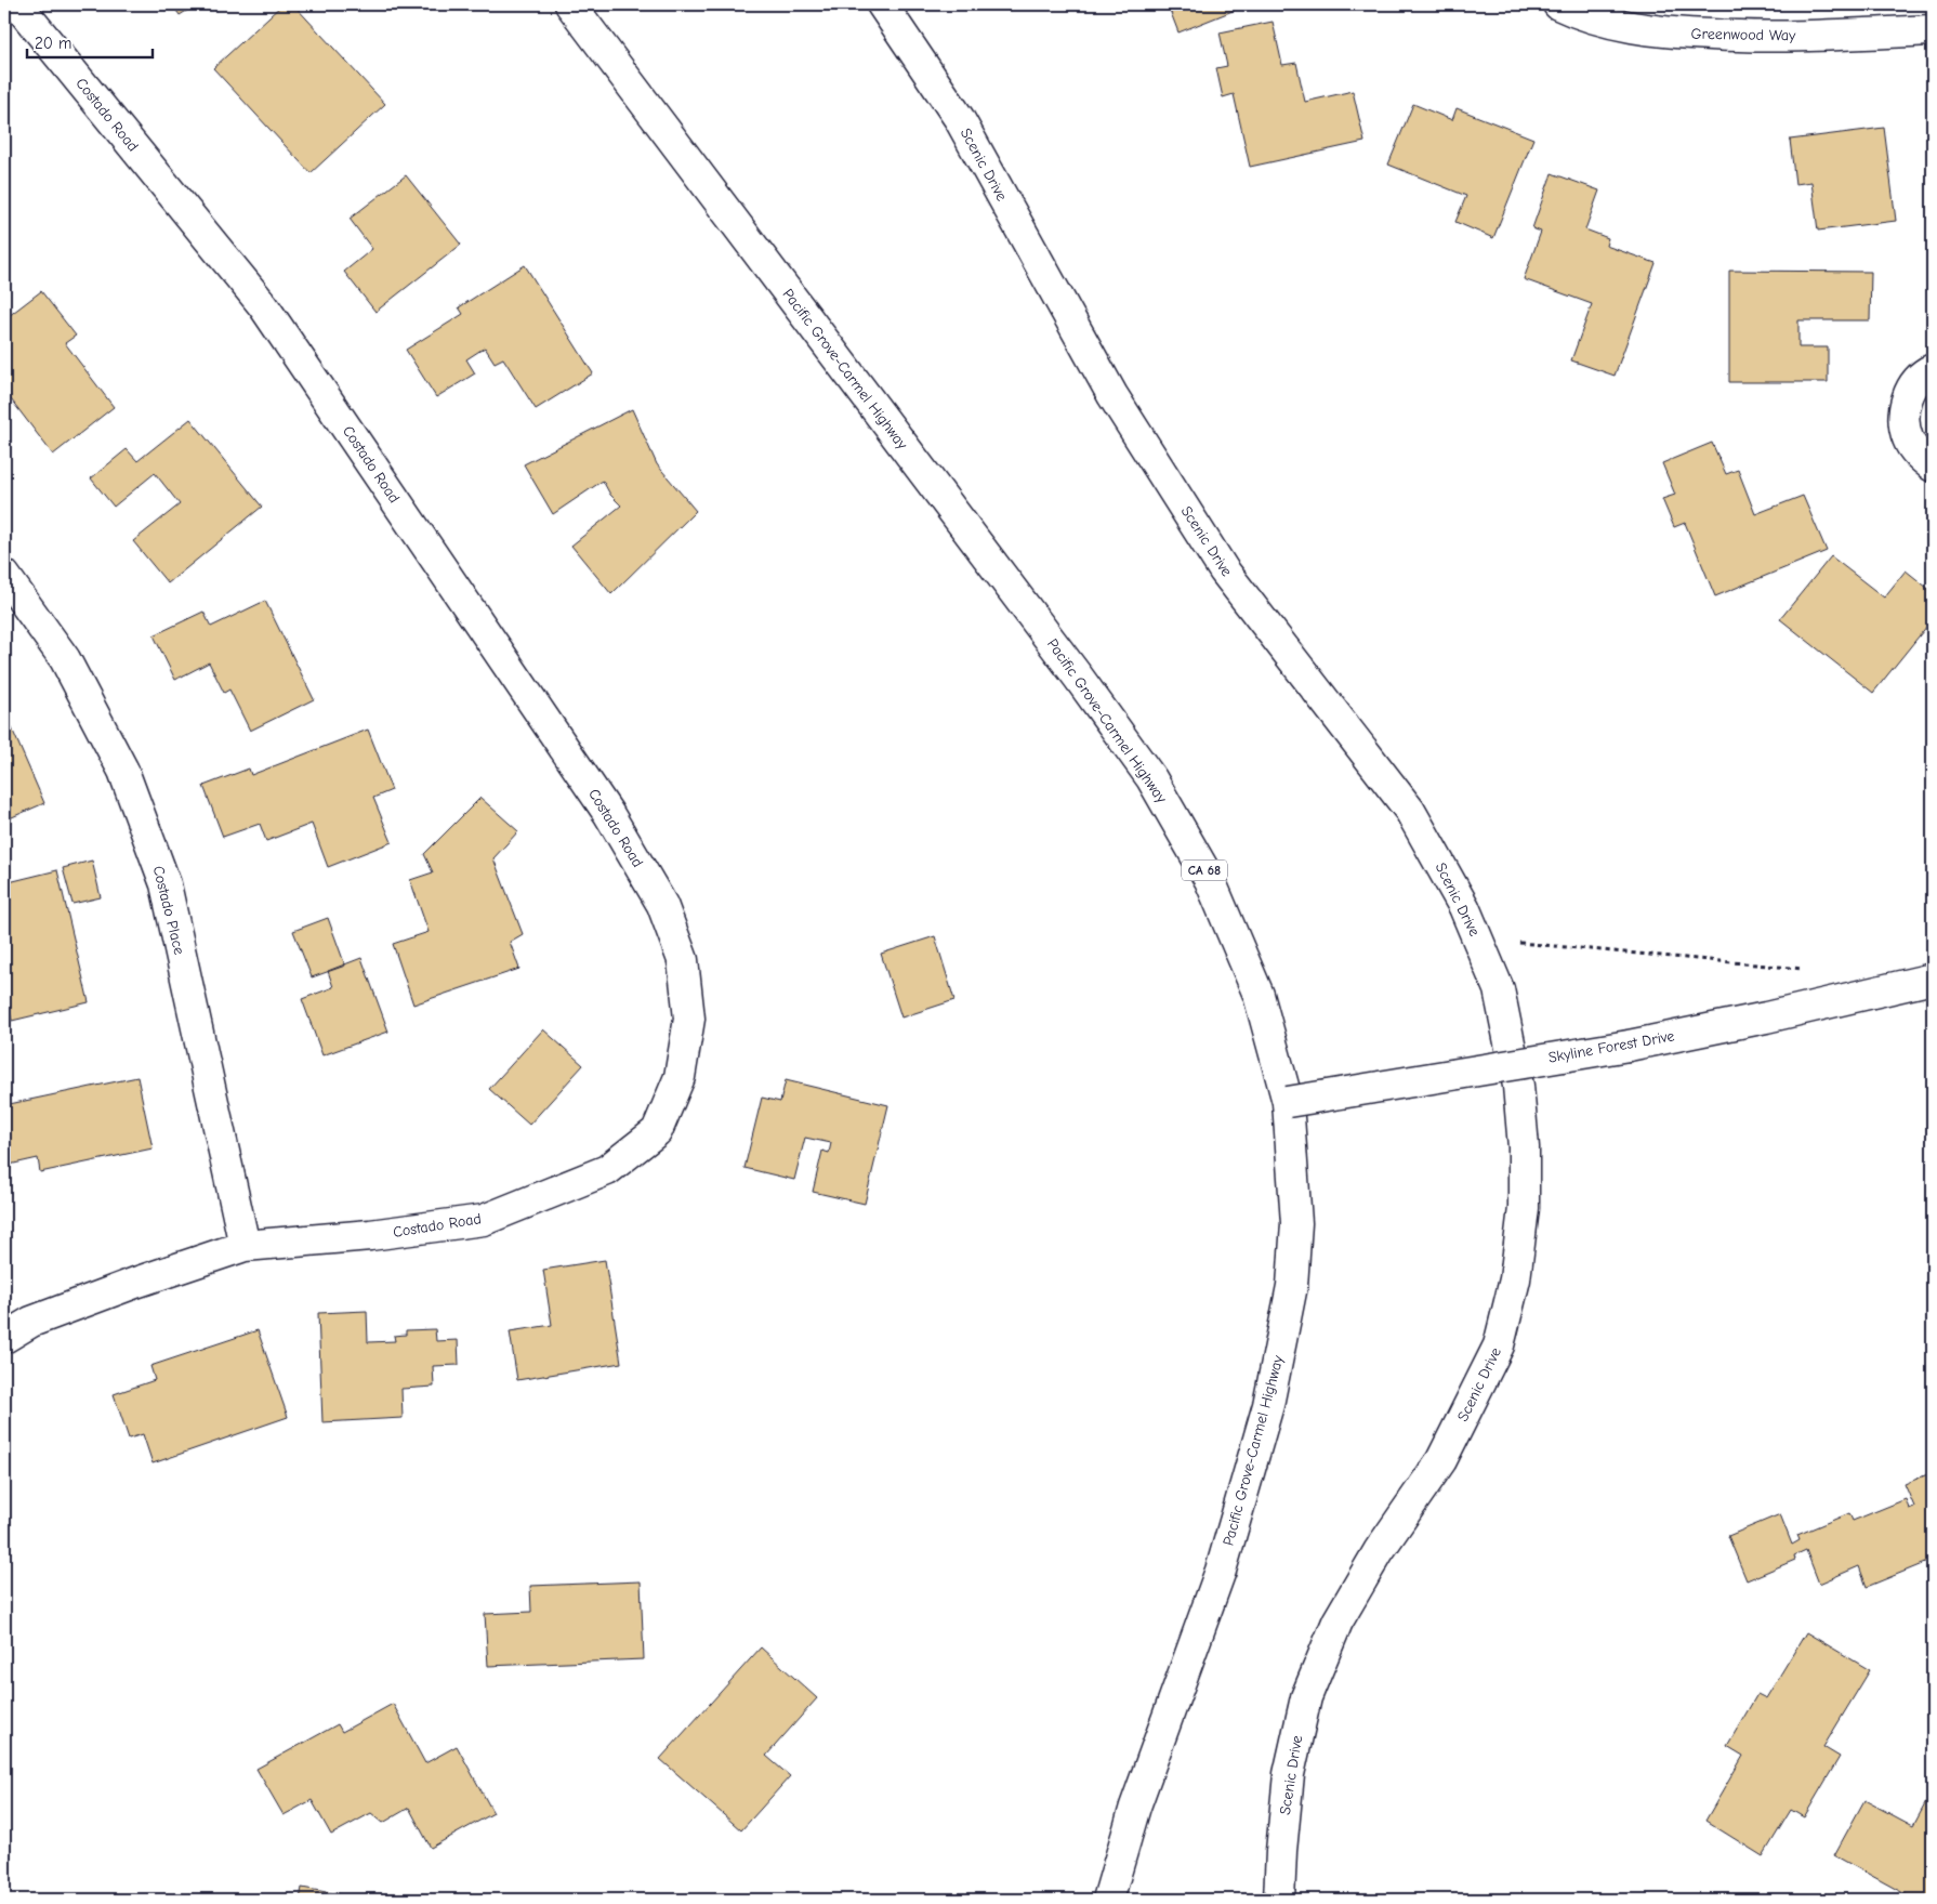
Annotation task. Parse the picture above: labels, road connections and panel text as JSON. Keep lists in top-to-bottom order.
{
  "streets": {
    "street": [
      "Greenwood Way",
      "Costado Road",
      "Scenic Drive",
      "Pacific Grove-Carmel Highway",
      "CA 68",
      "Costado Place",
      "Skyline Forest Drive"
    ]
  },
  "crossings": [
    ["Costado Road", "Costado Place"],
    ["Pacific Grove-Carmel Highway", "Skyline Forest Drive"]
  ],
  "scale_bar": "20 m"
}
